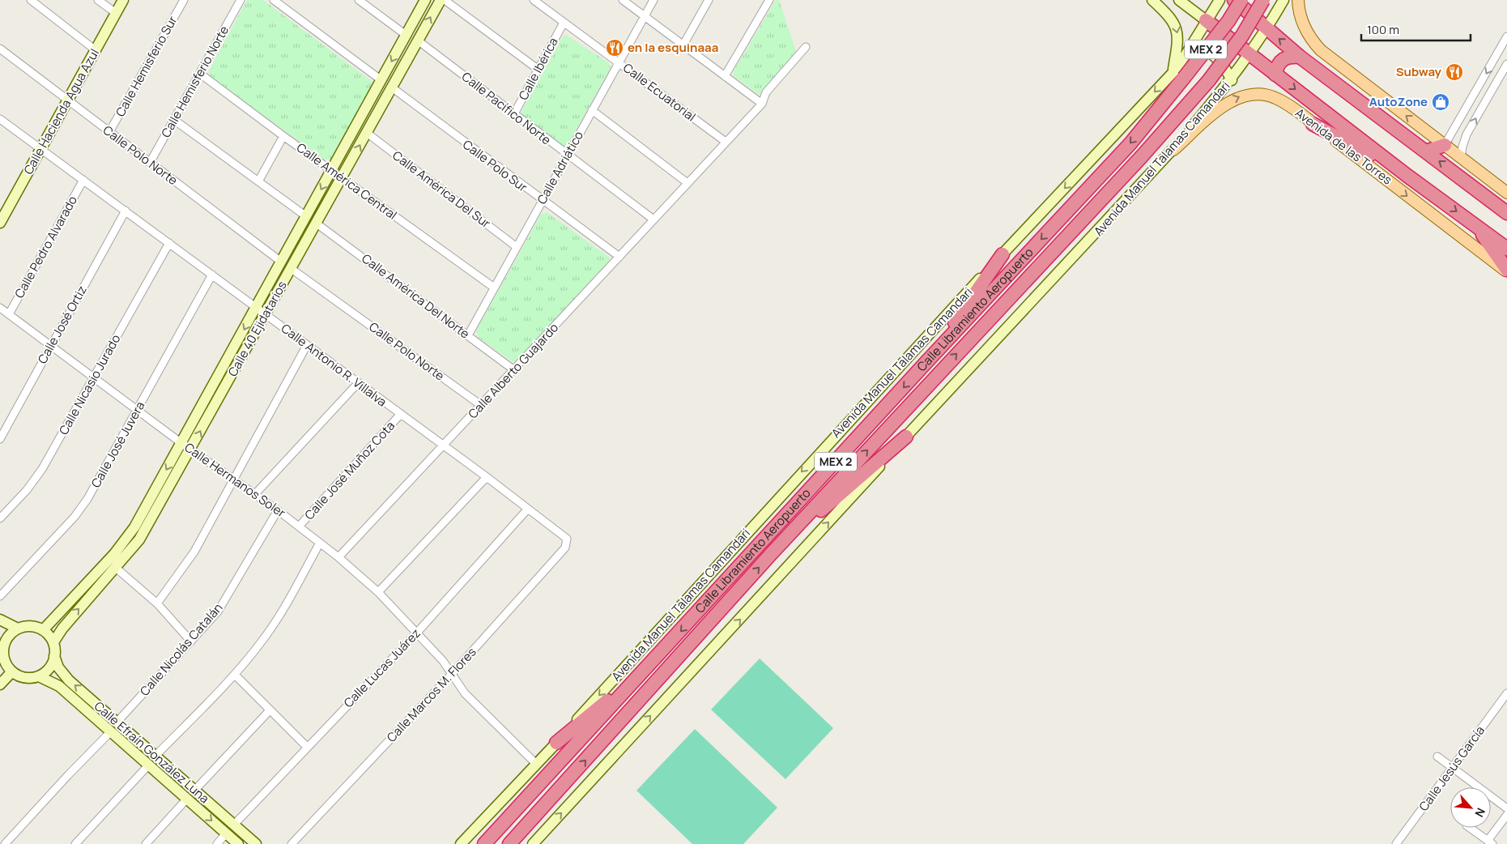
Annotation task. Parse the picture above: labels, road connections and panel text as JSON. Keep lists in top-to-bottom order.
{
  "streets": {
    "highway": ["MEX 2", "Avenida de las Torres", "Calle Libramiento Aeropuerto"],
    "main road": [
      "Calle Hacienda Agua Azul",
      "Avenida Manuel Talamas Camandari",
      "Calle 40 Ejidatarios",
      "Calle Efraín González Luna"
    ],
    "street": [
      "Calle Hemisferio Sur",
      "Calle Ibérica",
      "Calle Hemisferio Norte",
      "Calle Ecuatorial",
      "Calle Pacífico Norte",
      "Calle Polo Norte",
      "Calle Polo Sur",
      "Calle Adriático",
      "Calle América Central",
      "Calle América Del Sur",
      "Calle Pedro Alvarado",
      "Calle América Del Norte",
      "Calle José Ortiz",
      "Calle Antonio R. Villalva",
      "Calle Alberto Guajardo",
      "Calle Nicasio Jurado",
      "Calle José Juvera",
      "Calle José Muñoz Cota",
      "Calle Hermanos Soler",
      "Calle Nicolás Catalán",
      "Calle Lucas Juárez",
      "Calle Marcos M. Flores",
      "Calle Jesús García"
    ]
  },
  "crossings": [
    ["MEX 2", "Avenida Manuel Talamas Camandari"],
    ["MEX 2", "Calle Libramiento Aeropuerto"],
    ["Calle Hemisferio Sur", "Calle Polo Norte"],
    ["Calle Ibérica", "Calle Ecuatorial"],
    ["Calle Ibérica", "Calle Pacífico Norte"],
    ["Calle Hemisferio Norte", "Calle Polo Norte"],
    ["Calle Hemisferio Norte", "Calle América Central"],
    ["Calle Ecuatorial", "Calle Adriático"],
    ["Calle Ecuatorial", "Calle Alberto Guajardo"],
    ["Calle Pacífico Norte", "Calle Adriático"],
    ["Calle Pacífico Norte", "Calle 40 Ejidatarios"],
    ["Calle Pacífico Norte", "Calle Alberto Guajardo"],
    ["Calle Hacienda Agua Azul", "Calle Polo Norte"],
    ["Calle Hacienda Agua Azul", "Calle Antonio R. Villalva"],
    ["Avenida de las Torres", "Avenida Manuel Talamas Camandari"],
    ["Calle Polo Norte", "Calle 40 Ejidatarios"],
    ["Calle Polo Norte", "Calle Alberto Guajardo"],
    ["Avenida Manuel Talamas Camandari", "Calle Libramiento Aeropuerto"],
    ["Avenida Manuel Talamas Camandari", "Calle Hermanos Soler"],
    ["Calle Polo Sur", "Calle Adriático"],
    ["Calle Polo Sur", "Calle 40 Ejidatarios"],
    ["Calle Polo Sur", "Calle Alberto Guajardo"],
    ["Calle Adriático", "Calle América Central"],
    ["Calle Adriático", "Calle América Del Sur"],
    ["Calle Adriático", "Calle América Del Norte"],
    ["Calle América Central", "Calle 40 Ejidatarios"],
    ["Calle América Del Sur", "Calle 40 Ejidatarios"],
    ["Calle Pedro Alvarado", "Calle Antonio R. Villalva"],
    ["Calle Pedro Alvarado", "Calle Hermanos Soler"],
    ["Calle América Del Norte", "Calle 40 Ejidatarios"],
    ["Calle América Del Norte", "Calle Alberto Guajardo"],
    ["Calle José Ortiz", "Calle Antonio R. Villalva"],
    ["Calle José Ortiz", "Calle Hermanos Soler"],
    ["Calle 40 Ejidatarios", "Calle Antonio R. Villalva"],
    ["Calle 40 Ejidatarios", "Calle Hermanos Soler"],
    ["Calle 40 Ejidatarios", "Calle Efraín González Luna"],
    ["Calle Antonio R. Villalva", "Calle Alberto Guajardo"],
    ["Calle Antonio R. Villalva", "Calle Nicasio Jurado"],
    ["Calle Antonio R. Villalva", "Calle José Juvera"],
    ["Calle Antonio R. Villalva", "Calle José Muñoz Cota"],
    ["Calle Antonio R. Villalva", "Calle Lucas Juárez"],
    ["Calle Antonio R. Villalva", "Calle Marcos M. Flores"],
    ["Calle Alberto Guajardo", "Calle Hermanos Soler"],
    ["Calle Nicasio Jurado", "Calle Hermanos Soler"],
    ["Calle José Juvera", "Calle Hermanos Soler"],
    ["Calle José Muñoz Cota", "Calle Hermanos Soler"],
    ["Calle Hermanos Soler", "Calle Nicolás Catalán"],
    ["Calle Hermanos Soler", "Calle Lucas Juárez"],
    ["Calle Hermanos Soler", "Calle Marcos M. Flores"],
    ["Calle Nicolás Catalán", "Calle Efraín González Luna"],
    ["Calle Lucas Juárez", "Calle Efraín González Luna"]
  ],
  "places": {
    "restaurant": ["en la esquinaaa", "Subway"],
    "shop": ["AutoZone"]
  },
  "scale_bar": "100 m",
  "north": "bottom right"
}
